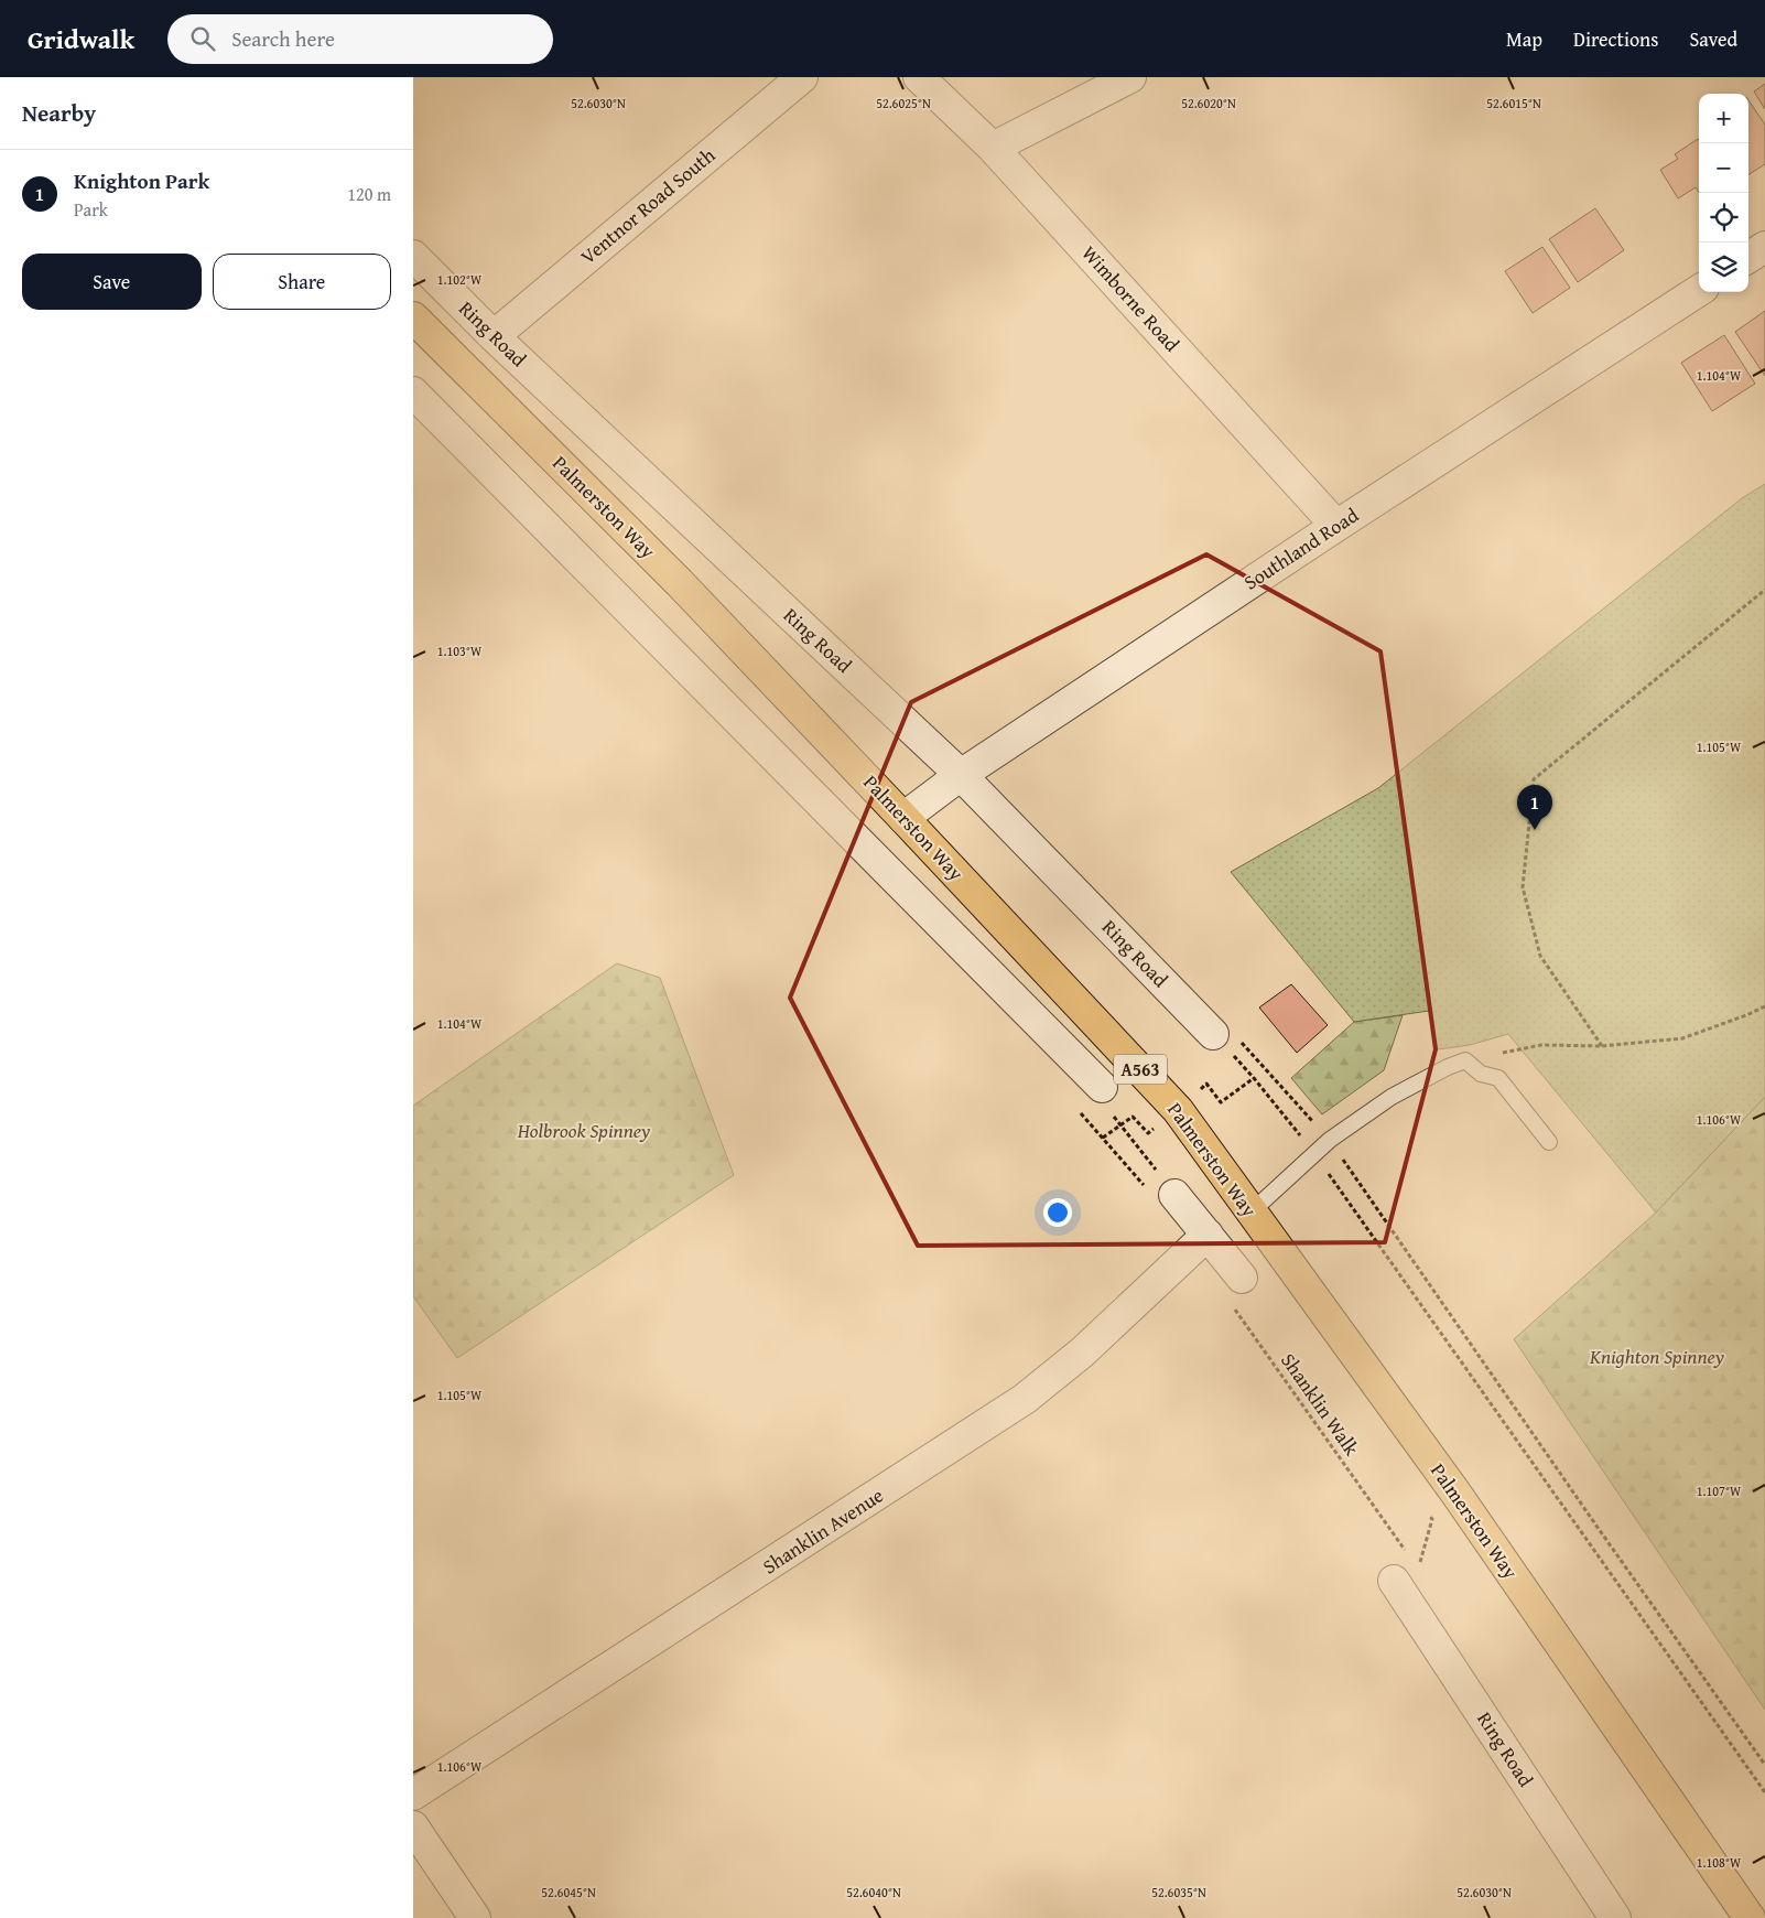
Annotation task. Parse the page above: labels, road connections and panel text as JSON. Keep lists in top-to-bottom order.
{
  "streets": {
    "highway": ["Palmerston Way", "A563"],
    "street": [
      "Ventnor Road South",
      "Wimborne Road",
      "Ring Road",
      "Southland Road",
      "Shanklin Avenue"
    ],
    "path": ["Shanklin Walk"]
  },
  "crossings": [
    ["Ventnor Road South", "Ring Road"],
    ["Wimborne Road", "Southland Road"],
    ["Ring Road", "Southland Road"],
    ["Ring Road", "Shanklin Walk"],
    ["Palmerston Way", "Southland Road"]
  ],
  "parks": ["Holbrook Spinney", "Knighton Spinney"],
  "page": {
    "header": "Gridwalk",
    "search": "Search here",
    "nav": ["Map", "Directions", "Saved"],
    "heading": "Nearby",
    "map_buttons": ["+", "−"],
    "list": [
      {
        "mark": "1",
        "name": "Knighton Park",
        "note": "Park",
        "value": "120 m"
      }
    ],
    "buttons": ["Save", "Share"],
    "pins": "1"
  },
  "coordinates": [
    "52.6030°N",
    "52.6025°N",
    "52.6020°N",
    "52.6015°N",
    "1.102°W",
    "1.104°W",
    "1.103°W",
    "1.105°W",
    "1.106°W",
    "1.107°W",
    "1.108°W",
    "52.6045°N",
    "52.6040°N",
    "52.6035°N"
  ]
}
